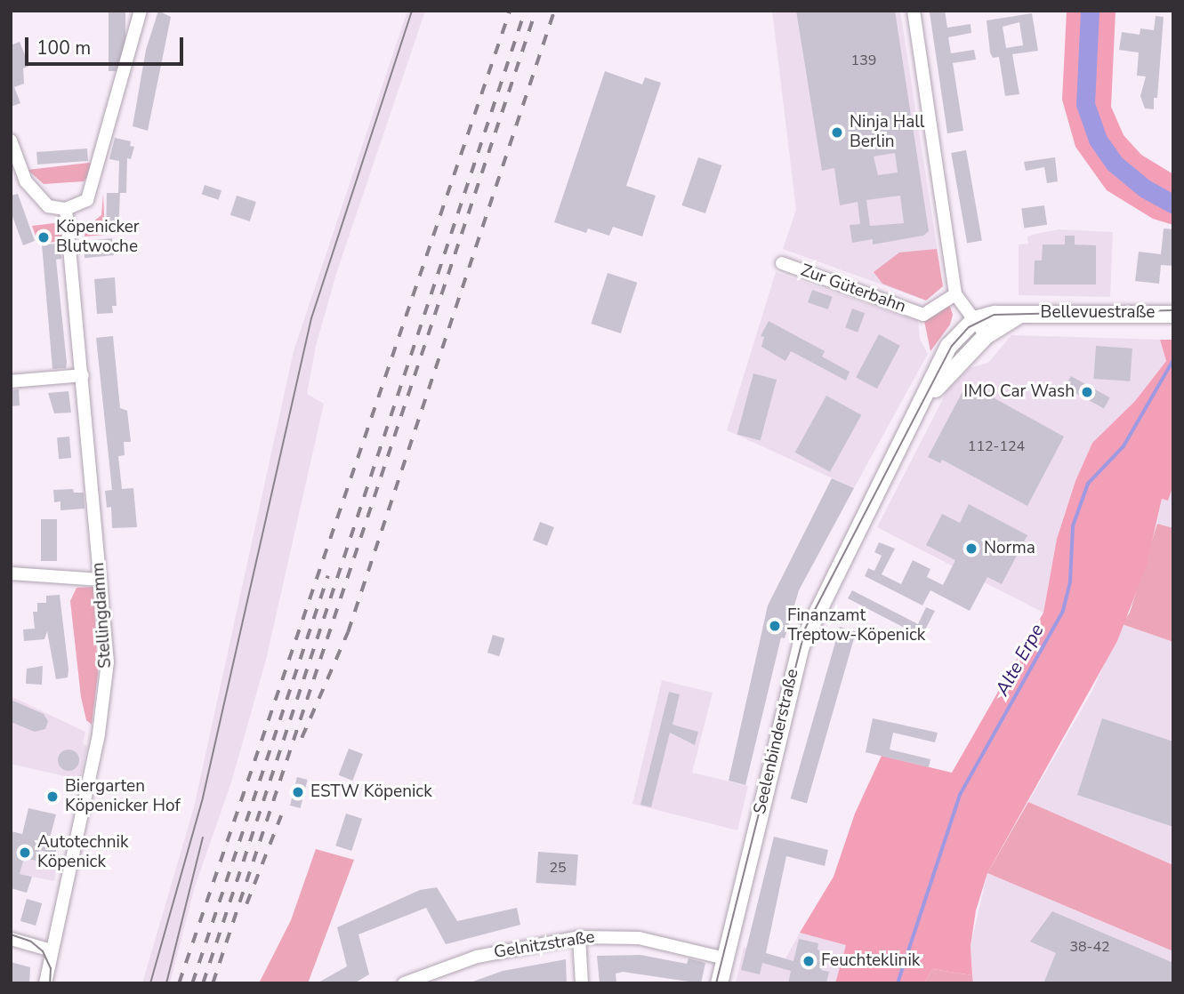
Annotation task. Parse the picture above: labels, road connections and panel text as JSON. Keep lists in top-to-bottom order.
{
  "streets": {
    "street": [
      "Zur Güterbahn",
      "Bellevuestraße",
      "Stellingdamm",
      "Seelenbinderstraße",
      "Gelnitzstraße"
    ]
  },
  "crossings": [
    ["Bellevuestraße", "Seelenbinderstraße"],
    ["Seelenbinderstraße", "Gelnitzstraße"]
  ],
  "water": ["Alte Erpe"],
  "places": [
    "Ninja Hall Berlin",
    "Köpenicker Blutwoche",
    "IMO Car Wash",
    "Norma",
    "Finanzamt Treptow-Köpenick",
    "ESTW Köpenick",
    "Biergarten Köpenicker Hof",
    "Autotechnik Köpenick",
    "Feuchteklinik"
  ],
  "house_numbers": [
    "139",
    "112-124",
    "25",
    "38-42"
  ],
  "scale_bar": "100 m"
}
